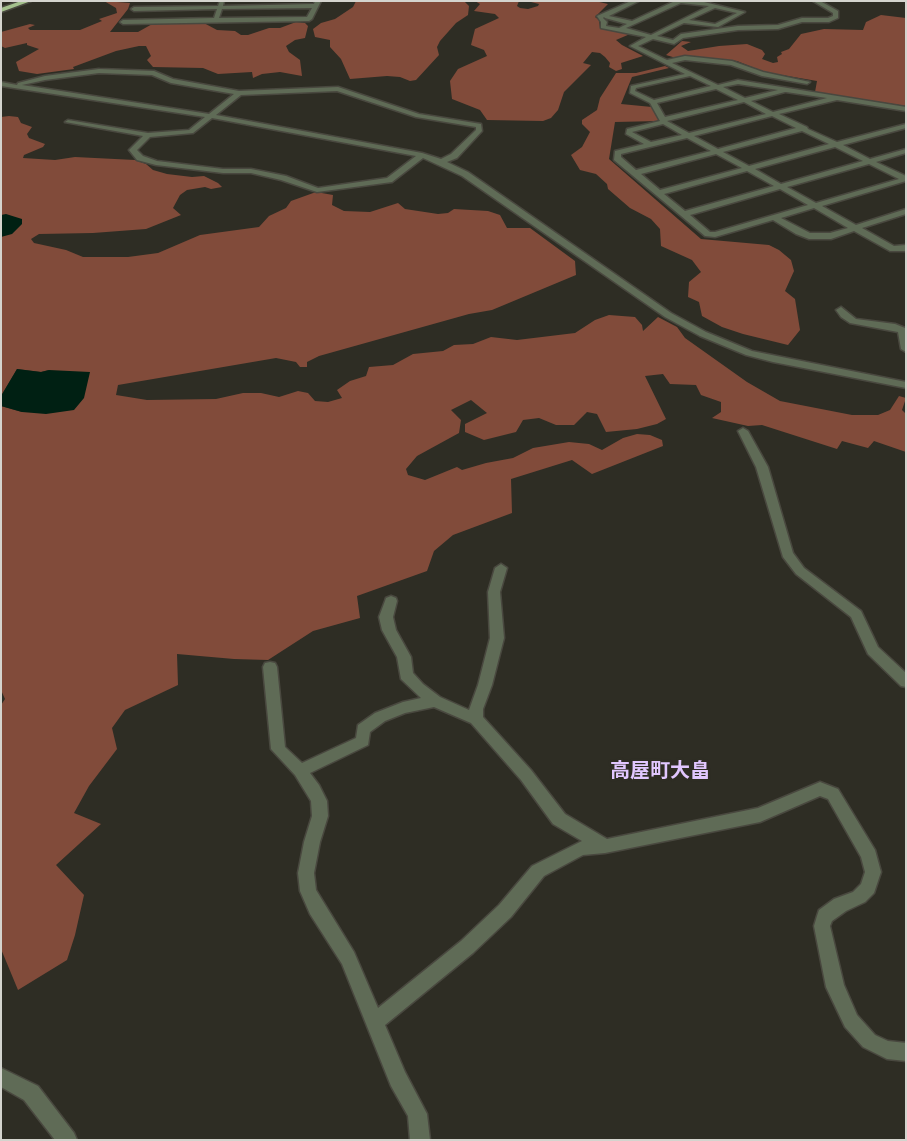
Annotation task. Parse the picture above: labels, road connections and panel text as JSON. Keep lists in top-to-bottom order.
{
  "districts": ["高屋町大畠"]
}
